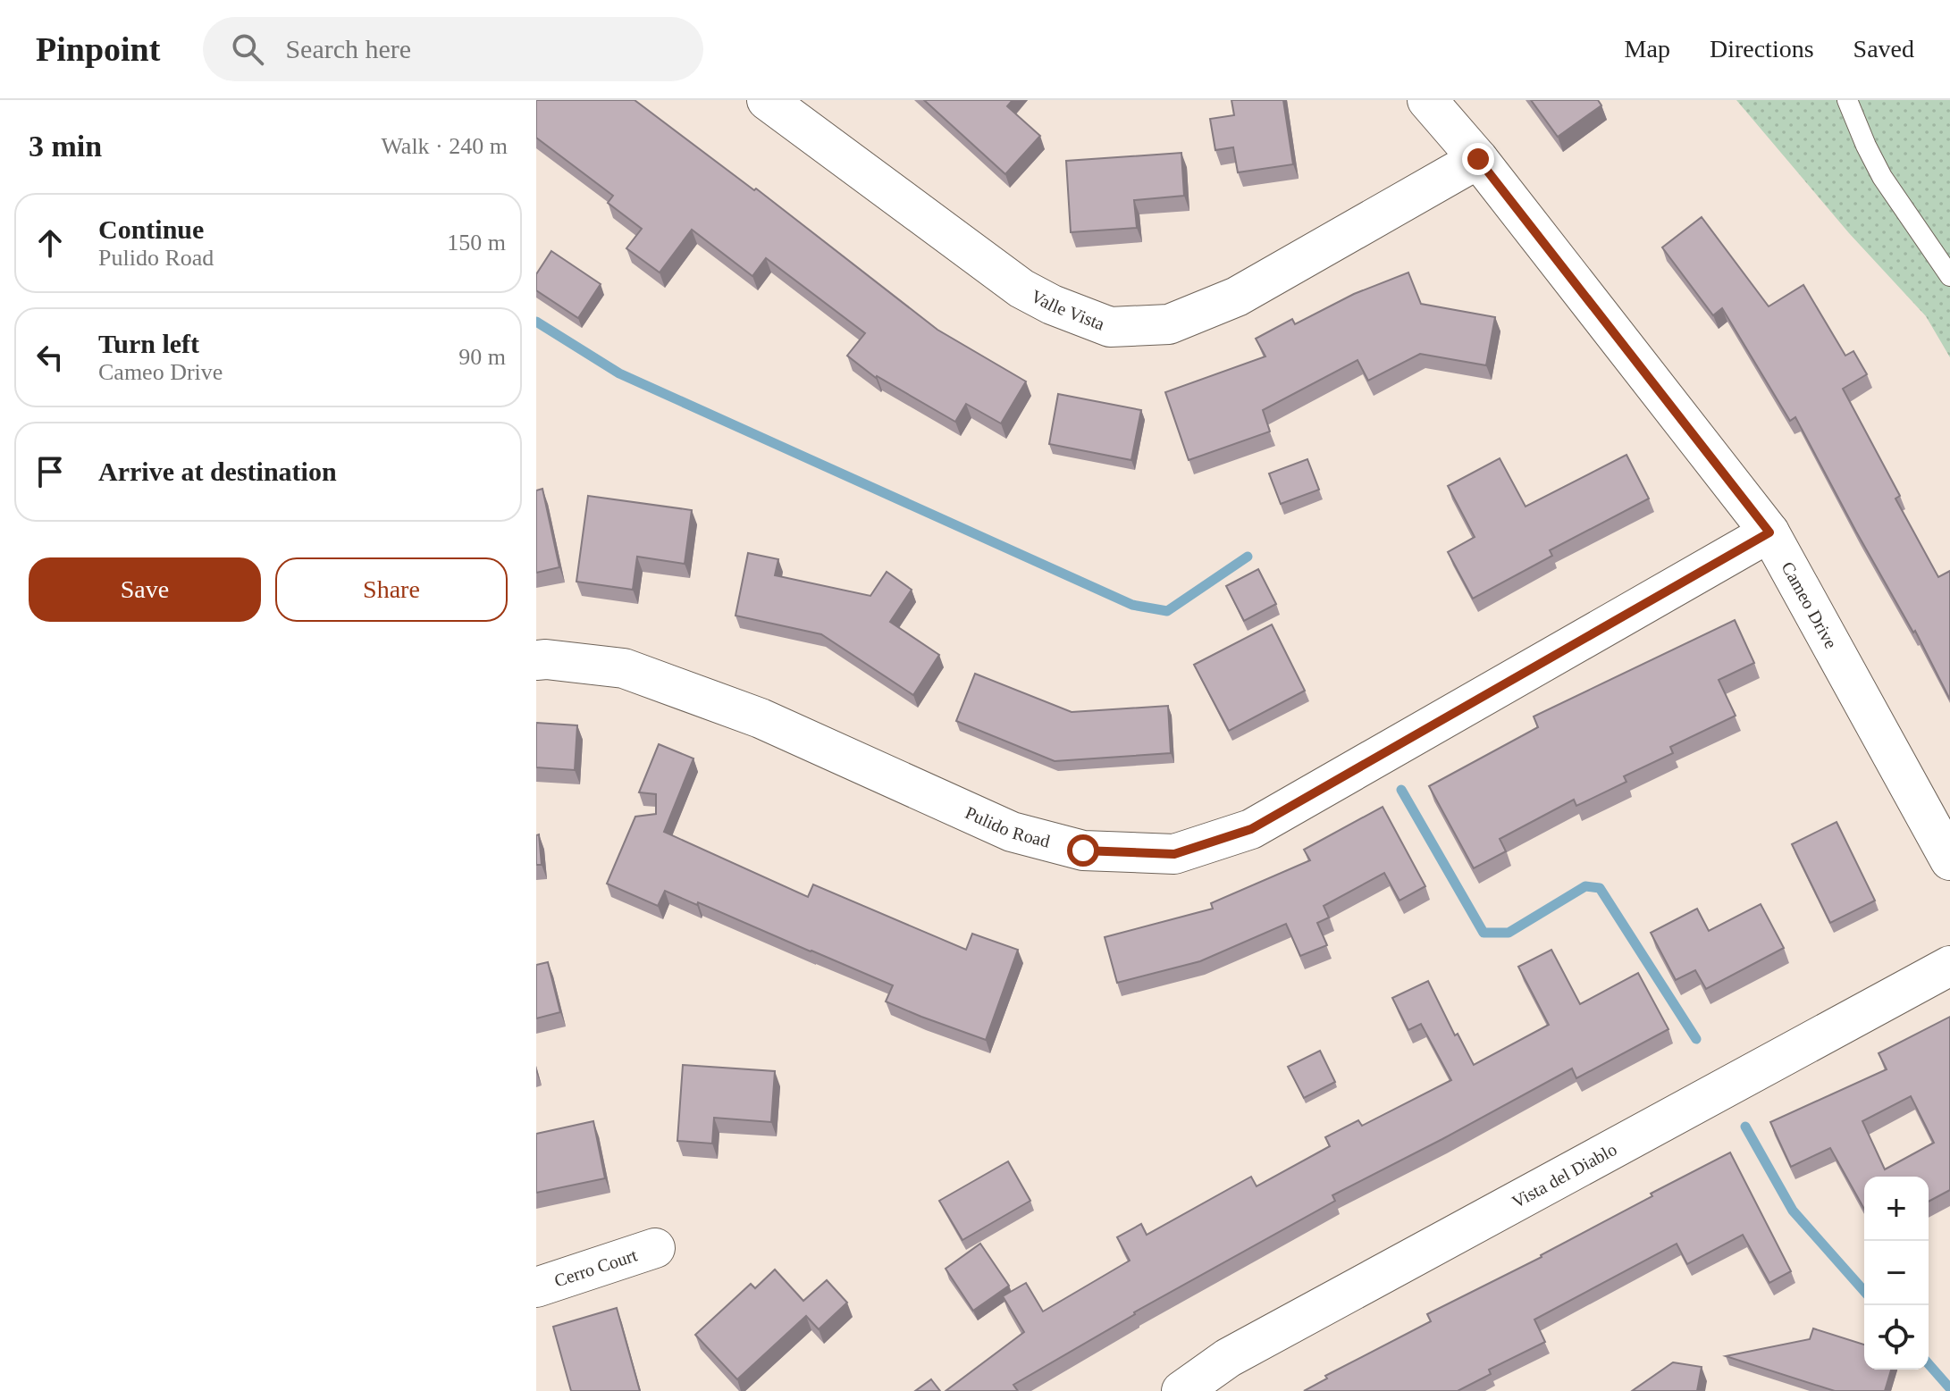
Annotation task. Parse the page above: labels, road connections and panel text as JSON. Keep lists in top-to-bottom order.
{
  "streets": {
    "street": [
      "Valle Vista",
      "Cameo Drive",
      "Pulido Road",
      "Vista del Diablo",
      "Cerro Court"
    ]
  },
  "crossings": [
    ["Valle Vista", "Cameo Drive"],
    ["Cameo Drive", "Pulido Road"]
  ],
  "page": {
    "header": "Pinpoint",
    "search": "Search here",
    "nav": ["Map", "Directions", "Saved"],
    "heading": ["3 min", "Walk · 240 m"],
    "list": [
      ["Continue", "Pulido Road", "150 m"],
      ["Turn left", "Cameo Drive", "90 m"],
      "Arrive at destination"
    ],
    "buttons": ["Save", "Share"],
    "map_buttons": ["+", "−"]
  }
}
